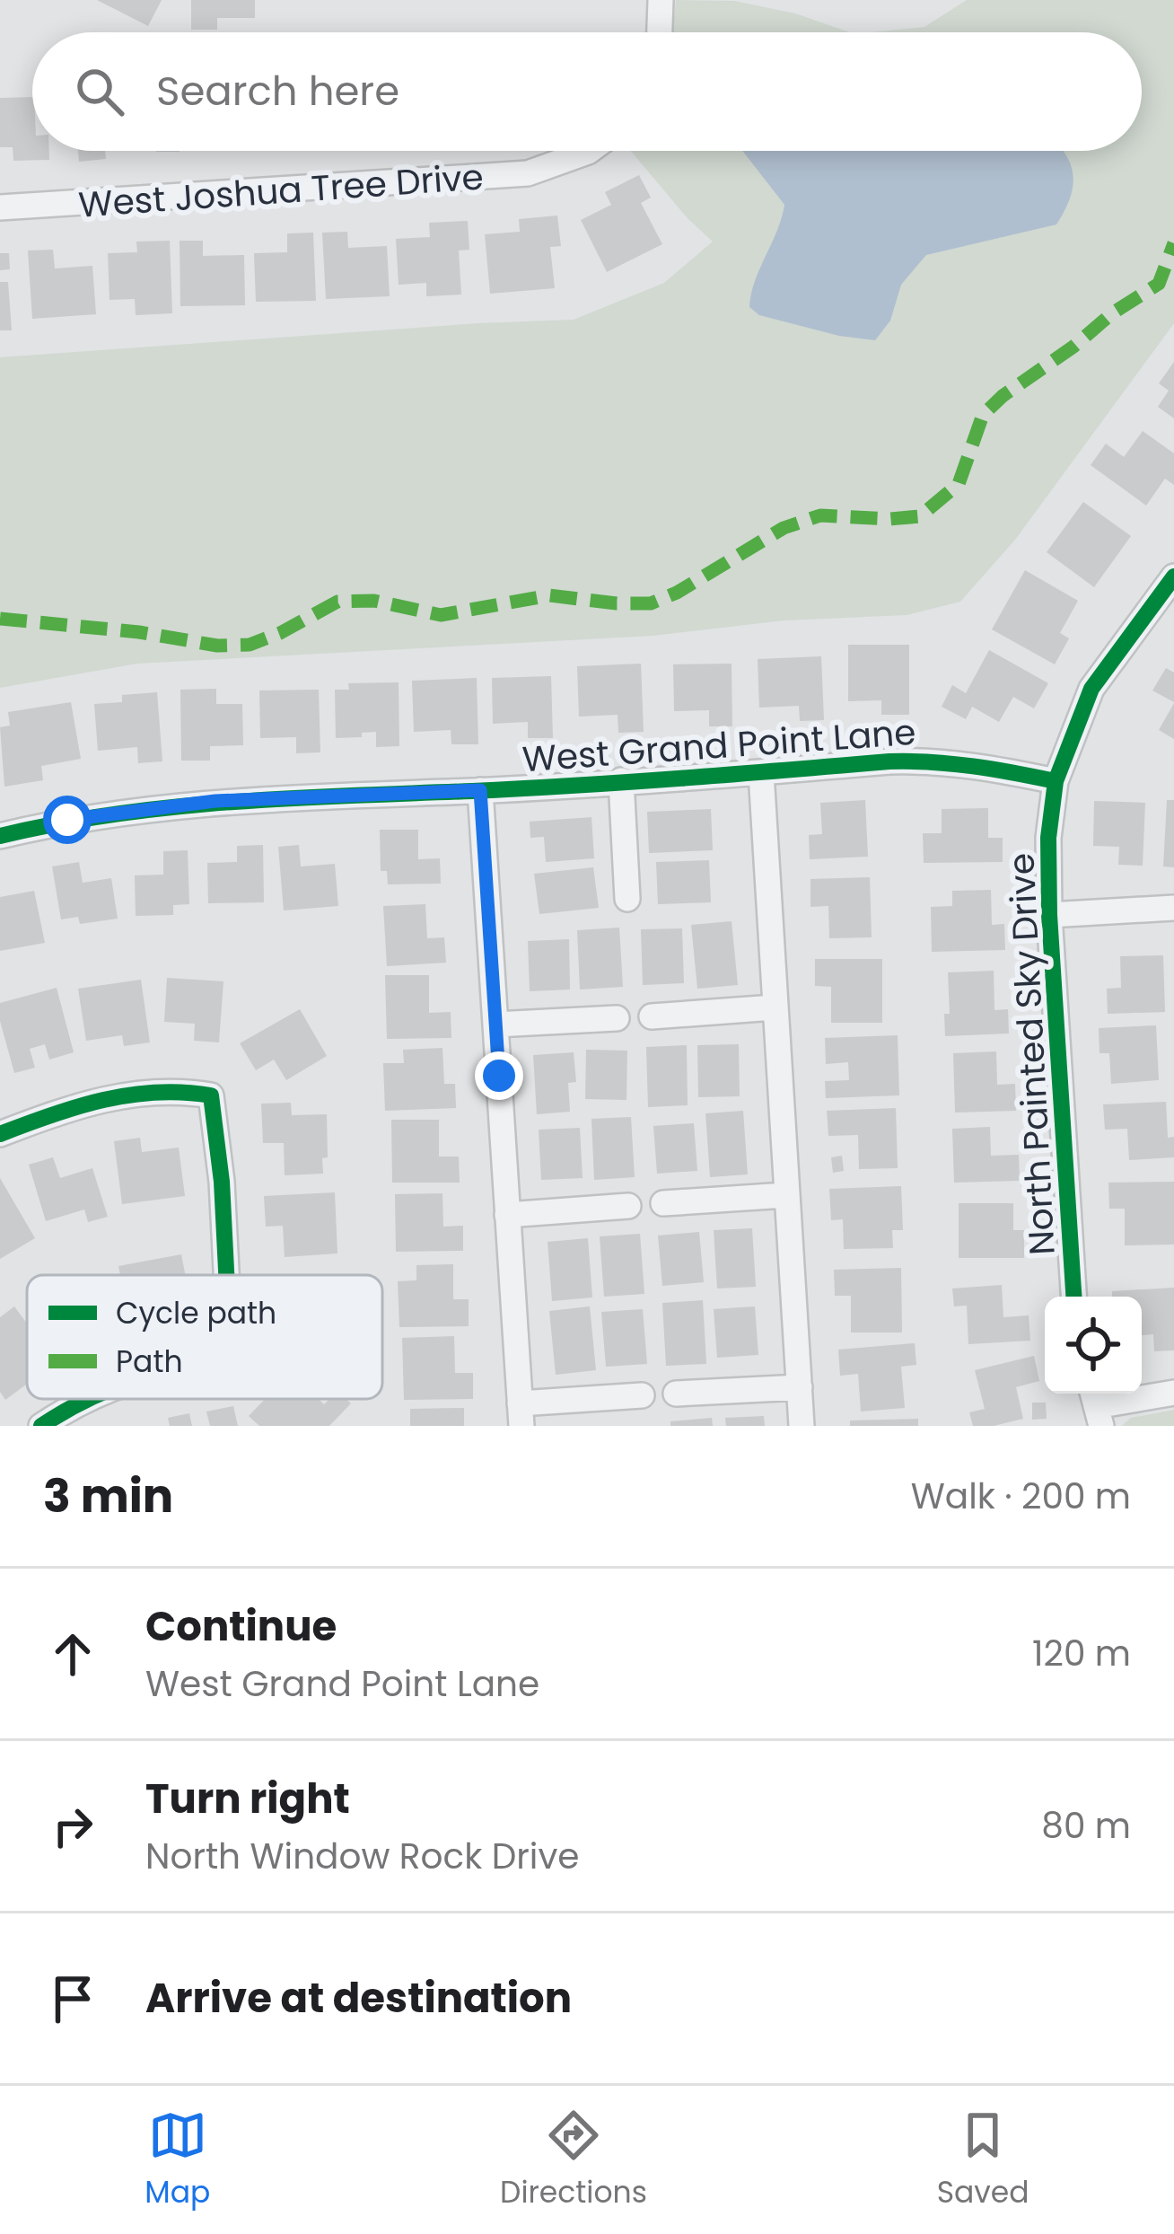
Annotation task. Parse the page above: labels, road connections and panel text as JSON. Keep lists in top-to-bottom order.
{
  "streets": {
    "street": ["West Joshua Tree Drive", "West Grand Point Lane", "North Painted Sky Drive"]
  },
  "crossings": [
    ["West Grand Point Lane", "North Painted Sky Drive"]
  ],
  "legend": ["Cycle path", "Path"],
  "page": {
    "search": "Search here",
    "heading": ["3 min", "Walk · 200 m"],
    "list": [
      ["Continue", "West Grand Point Lane", "120 m"],
      ["Turn right", "North Window Rock Drive", "80 m"],
      "Arrive at destination"
    ],
    "nav": ["Map", "Directions", "Saved"]
  }
}
